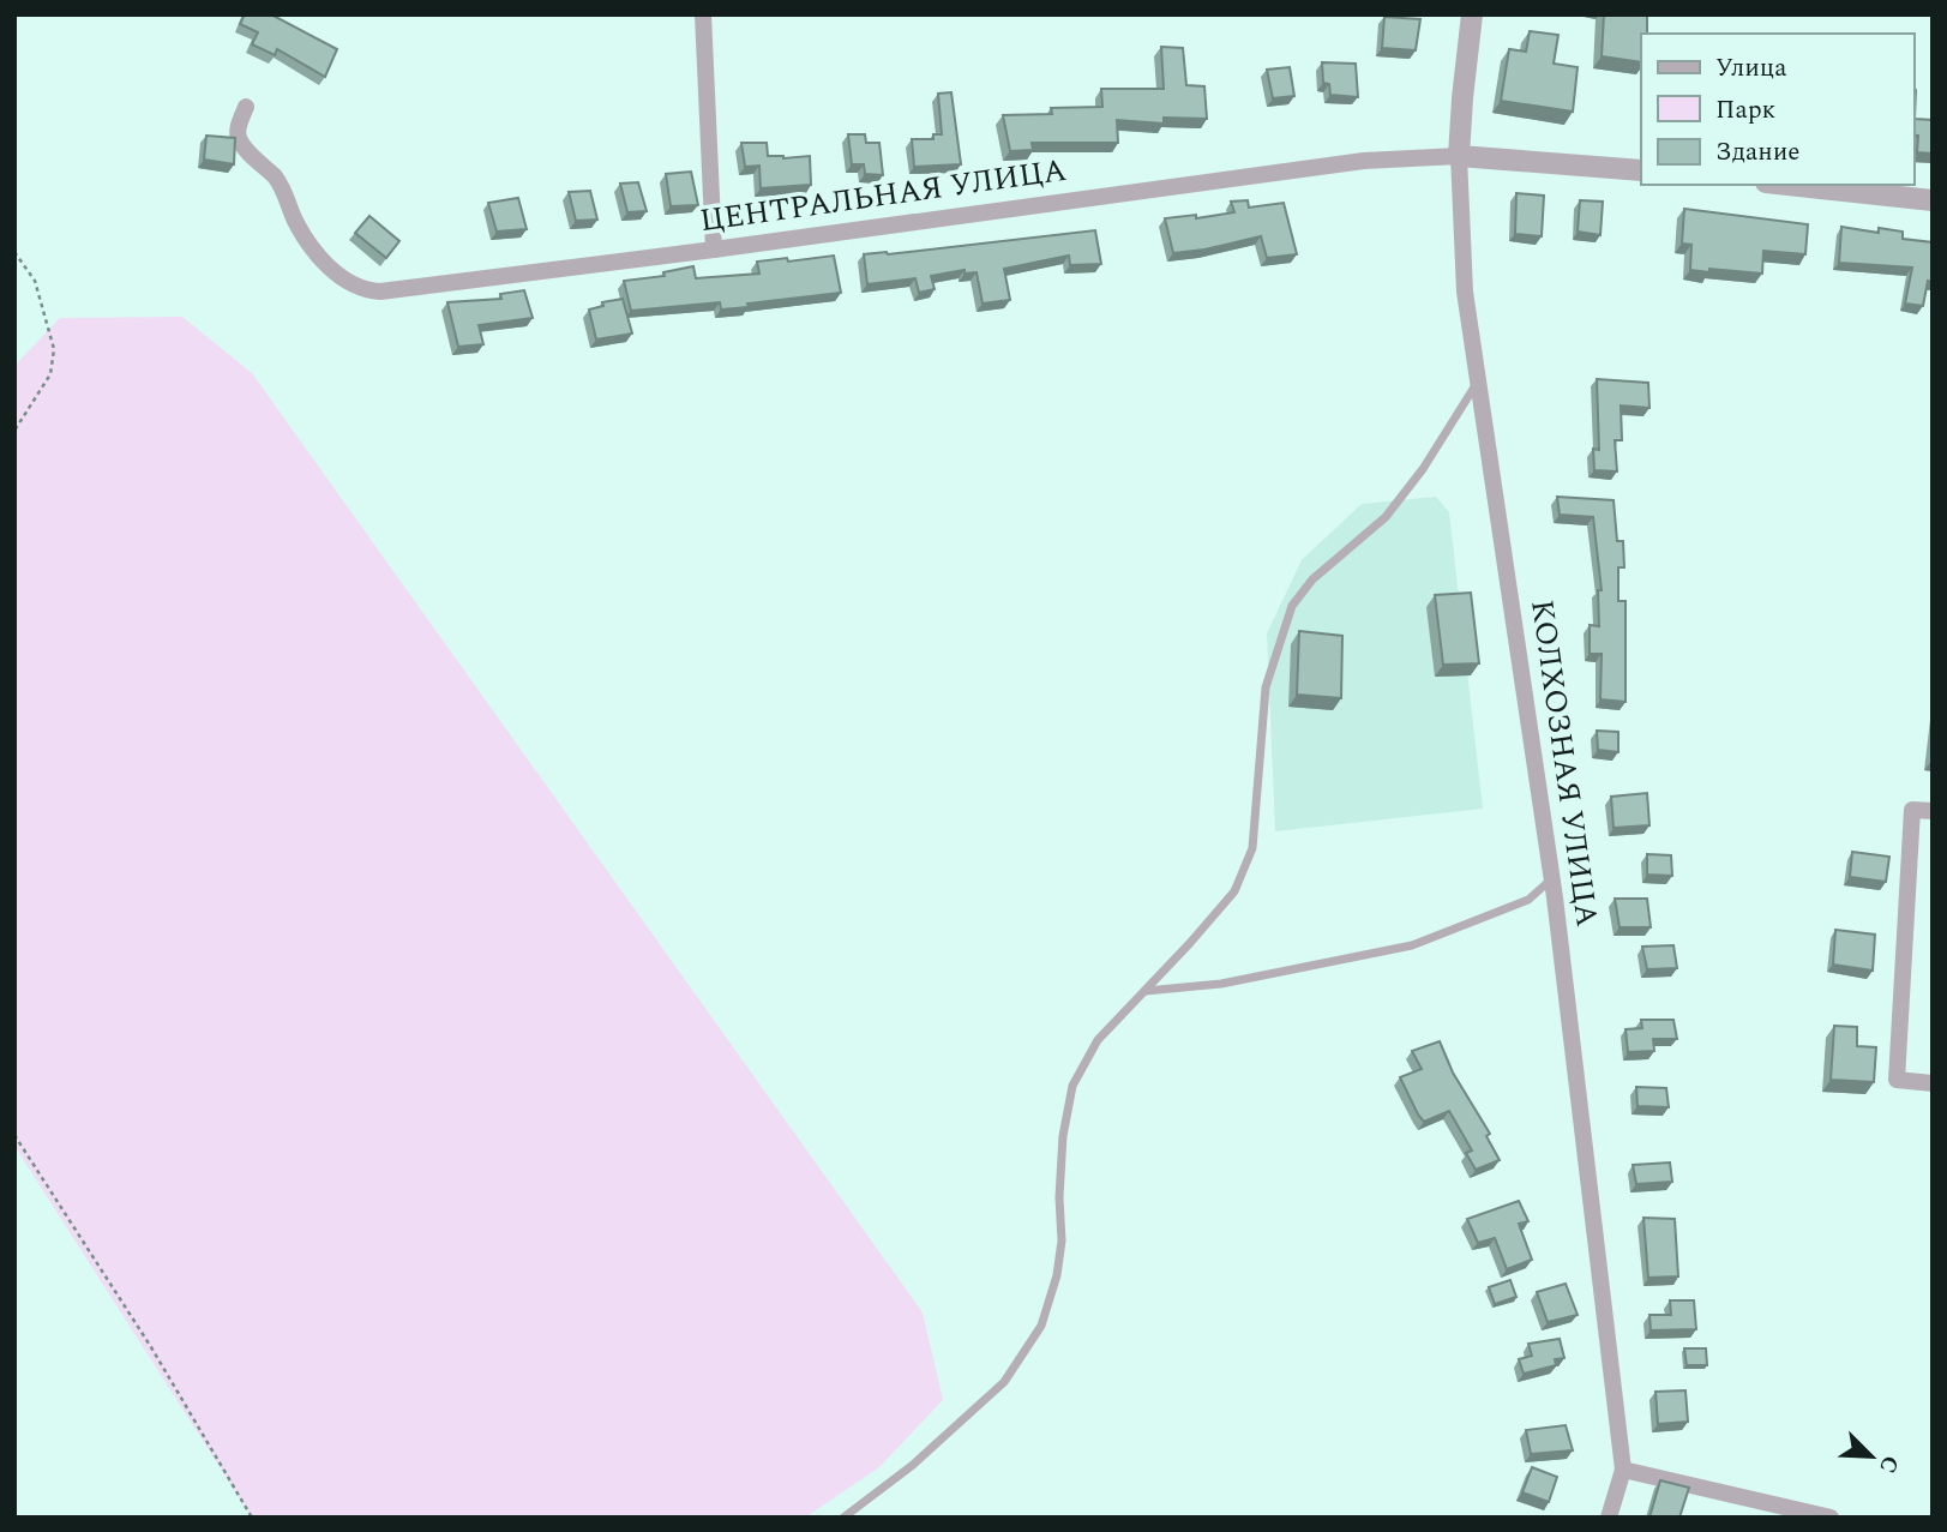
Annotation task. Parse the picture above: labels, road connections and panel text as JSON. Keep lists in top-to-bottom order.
{
  "streets": {
    "street": ["ЦЕНТРАЛЬНАЯ УЛИЦА", "КОЛХОЗНАЯ УЛИЦА"]
  },
  "crossings": [
    ["ЦЕНТРАЛЬНАЯ УЛИЦА", "КОЛХОЗНАЯ УЛИЦА"]
  ],
  "legend": ["Улица", "Парк", "Здание"],
  "north": "bottom right"
}
